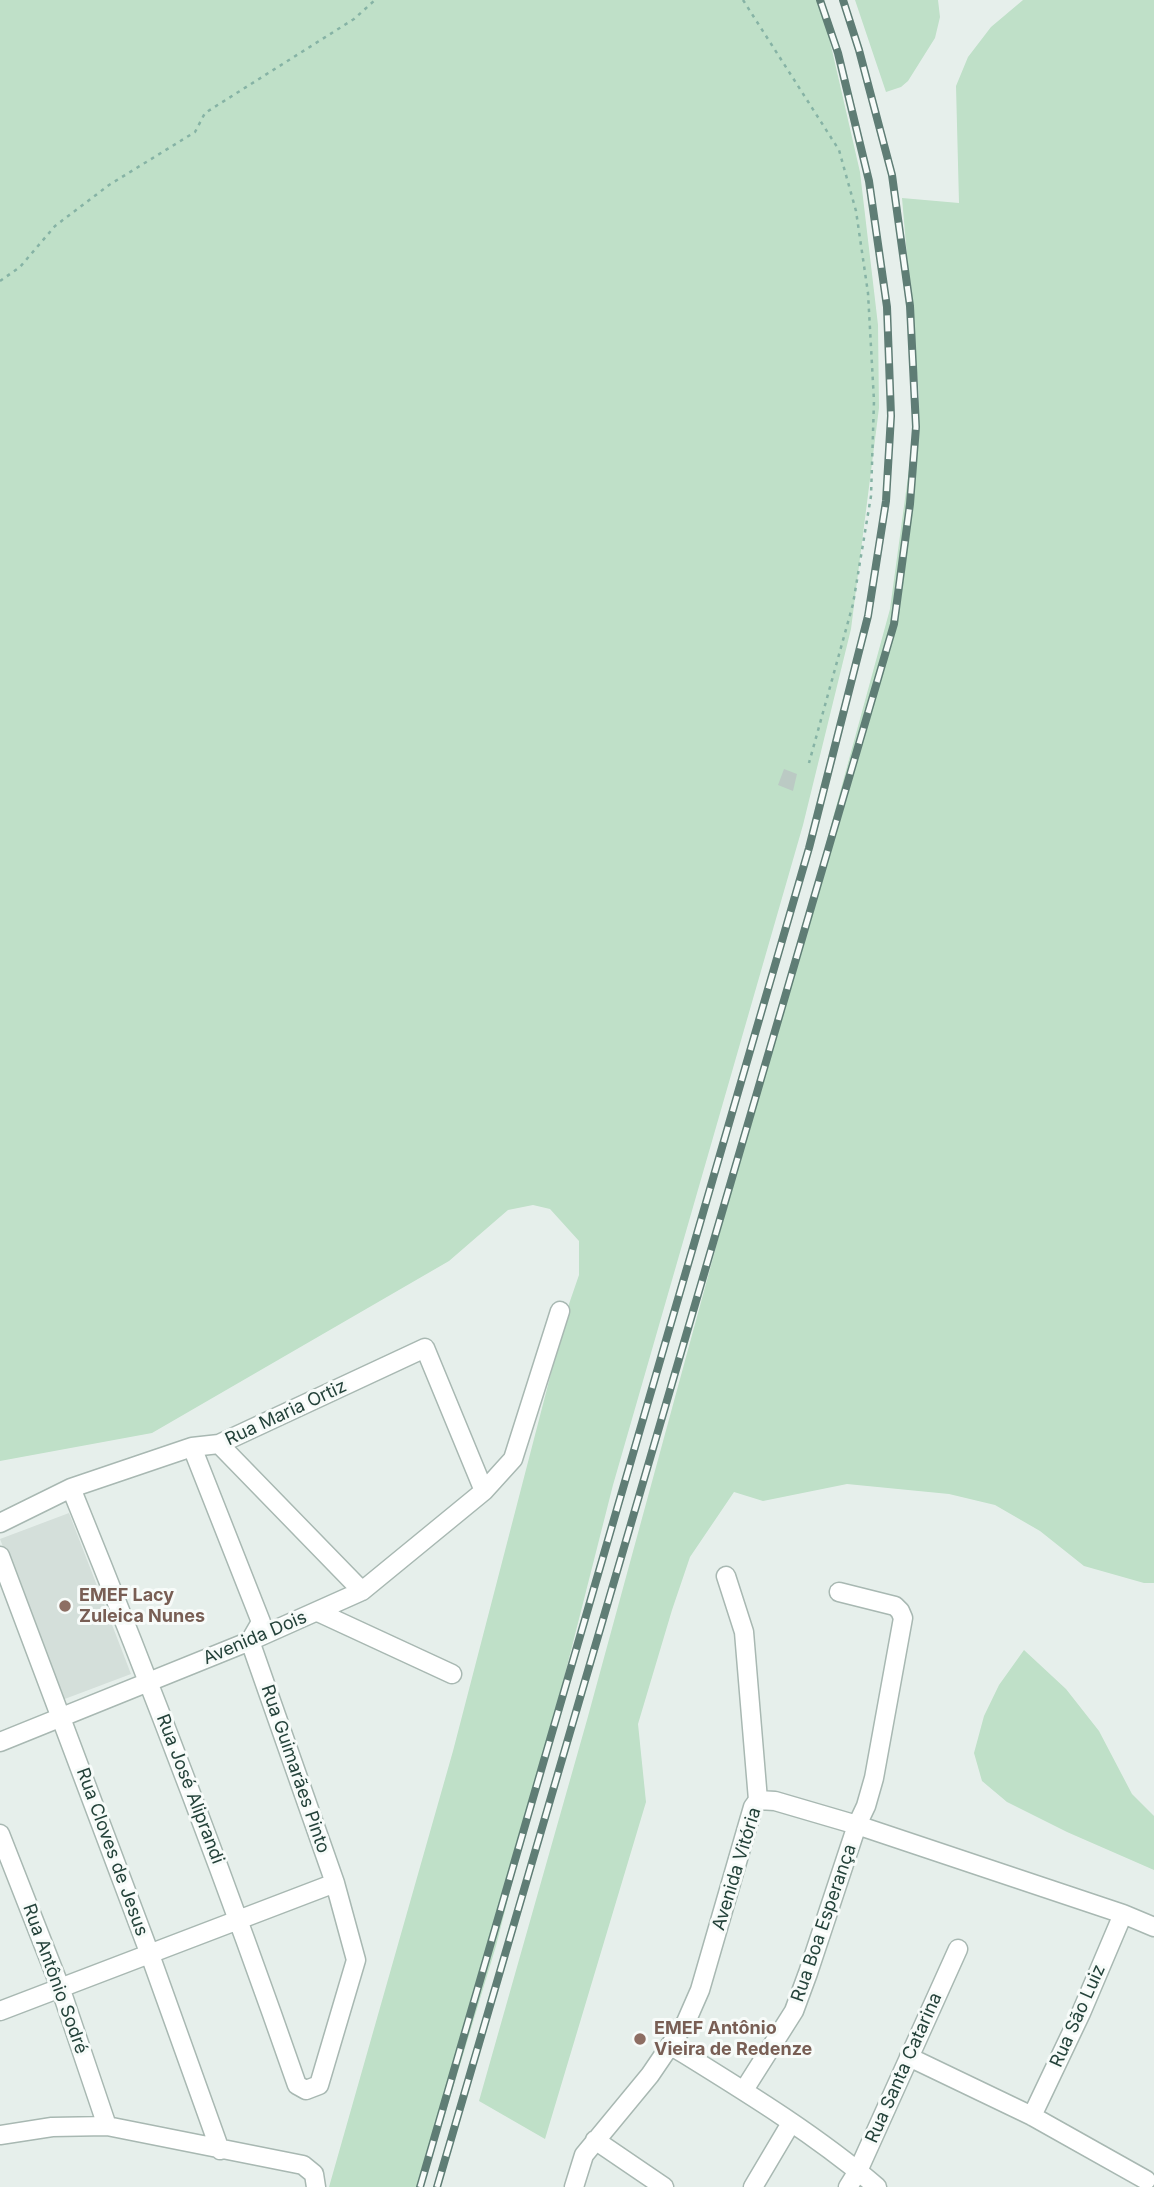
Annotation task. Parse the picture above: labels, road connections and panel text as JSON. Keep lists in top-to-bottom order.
{
  "streets": {
    "street": [
      "Rua Maria Ortiz",
      "Avenida Dois",
      "Rua Guimarães Pinto",
      "Rua José Aliprandi",
      "Rua Cloves de Jesus",
      "Avenida Vitória",
      "Rua Boa Esperança",
      "Rua Antônio Sodré",
      "Rua São Luiz",
      "Rua Santa Catarina"
    ]
  },
  "crossings": [
    ["Rua Maria Ortiz", "Avenida Dois"],
    ["Rua Maria Ortiz", "Rua José Aliprandi"],
    ["Avenida Dois", "Rua Guimarães Pinto"],
    ["Avenida Dois", "Rua José Aliprandi"],
    ["Avenida Dois", "Rua Cloves de Jesus"],
    ["Rua Guimarães Pinto", "Rua José Aliprandi"],
    ["Avenida Vitória", "Rua Boa Esperança"],
    ["Avenida Vitória", "Rua São Luiz"]
  ],
  "places": ["EMEF Lacy Zuleica Nunes", "EMEF Antônio Vieira de Redenze"]
}
